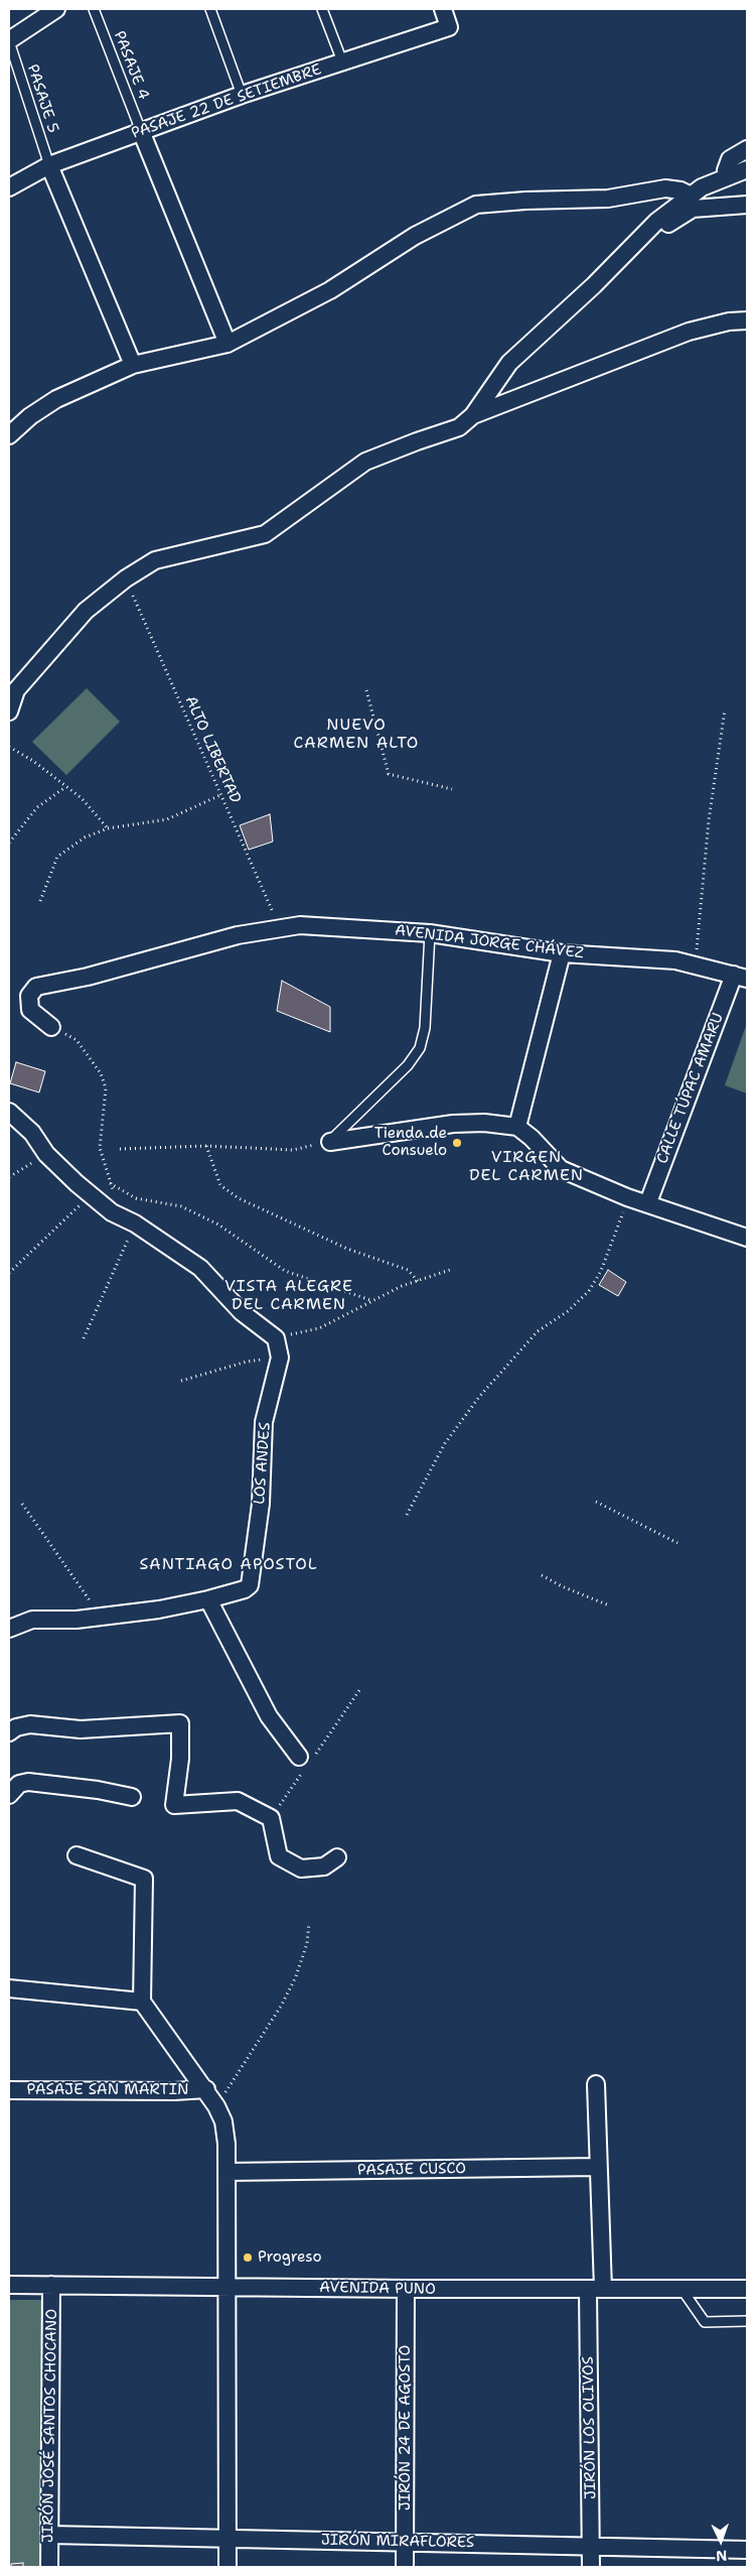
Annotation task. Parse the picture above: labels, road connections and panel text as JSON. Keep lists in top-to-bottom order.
{
  "streets": {
    "street": [
      "PASAJE 22 DE SETIEMBRE",
      "AVENIDA JORGE CHÁVEZ",
      "CALLE TÚPAC AMARU",
      "LOS ANDES",
      "PASAJE SAN MARTIN",
      "PASAJE CUSCO",
      "AVENIDA PUNO",
      "JIRÓN JOSÉ SANTOS CHOCANO",
      "JIRÓN 24 DE AGOSTO",
      "JIRÓN LOS OLIVOS",
      "JIRÓN MIRAFLORES"
    ],
    "lane": ["PASAJE 4", "PASAJE 5"],
    "path": ["ALTO LIBERTAD"]
  },
  "crossings": [
    ["PASAJE 4", "PASAJE 22 DE SETIEMBRE"],
    ["PASAJE 5", "PASAJE 22 DE SETIEMBRE"],
    ["ALTO LIBERTAD", "AVENIDA JORGE CHÁVEZ"],
    ["AVENIDA JORGE CHÁVEZ", "CALLE TÚPAC AMARU"],
    ["PASAJE CUSCO", "JIRÓN LOS OLIVOS"],
    ["AVENIDA PUNO", "JIRÓN JOSÉ SANTOS CHOCANO"],
    ["AVENIDA PUNO", "JIRÓN 24 DE AGOSTO"],
    ["AVENIDA PUNO", "JIRÓN LOS OLIVOS"],
    ["JIRÓN JOSÉ SANTOS CHOCANO", "JIRÓN MIRAFLORES"],
    ["JIRÓN 24 DE AGOSTO", "JIRÓN MIRAFLORES"],
    ["JIRÓN LOS OLIVOS", "JIRÓN MIRAFLORES"]
  ],
  "districts": [
    "NUEVO CARMEN ALTO",
    "VIRGEN DEL CARMEN",
    "VISTA ALEGRE DEL CARMEN",
    "SANTIAGO APOSTOL"
  ],
  "places": ["Tienda de Consuelo", "Progreso"],
  "north": "bottom"
}
